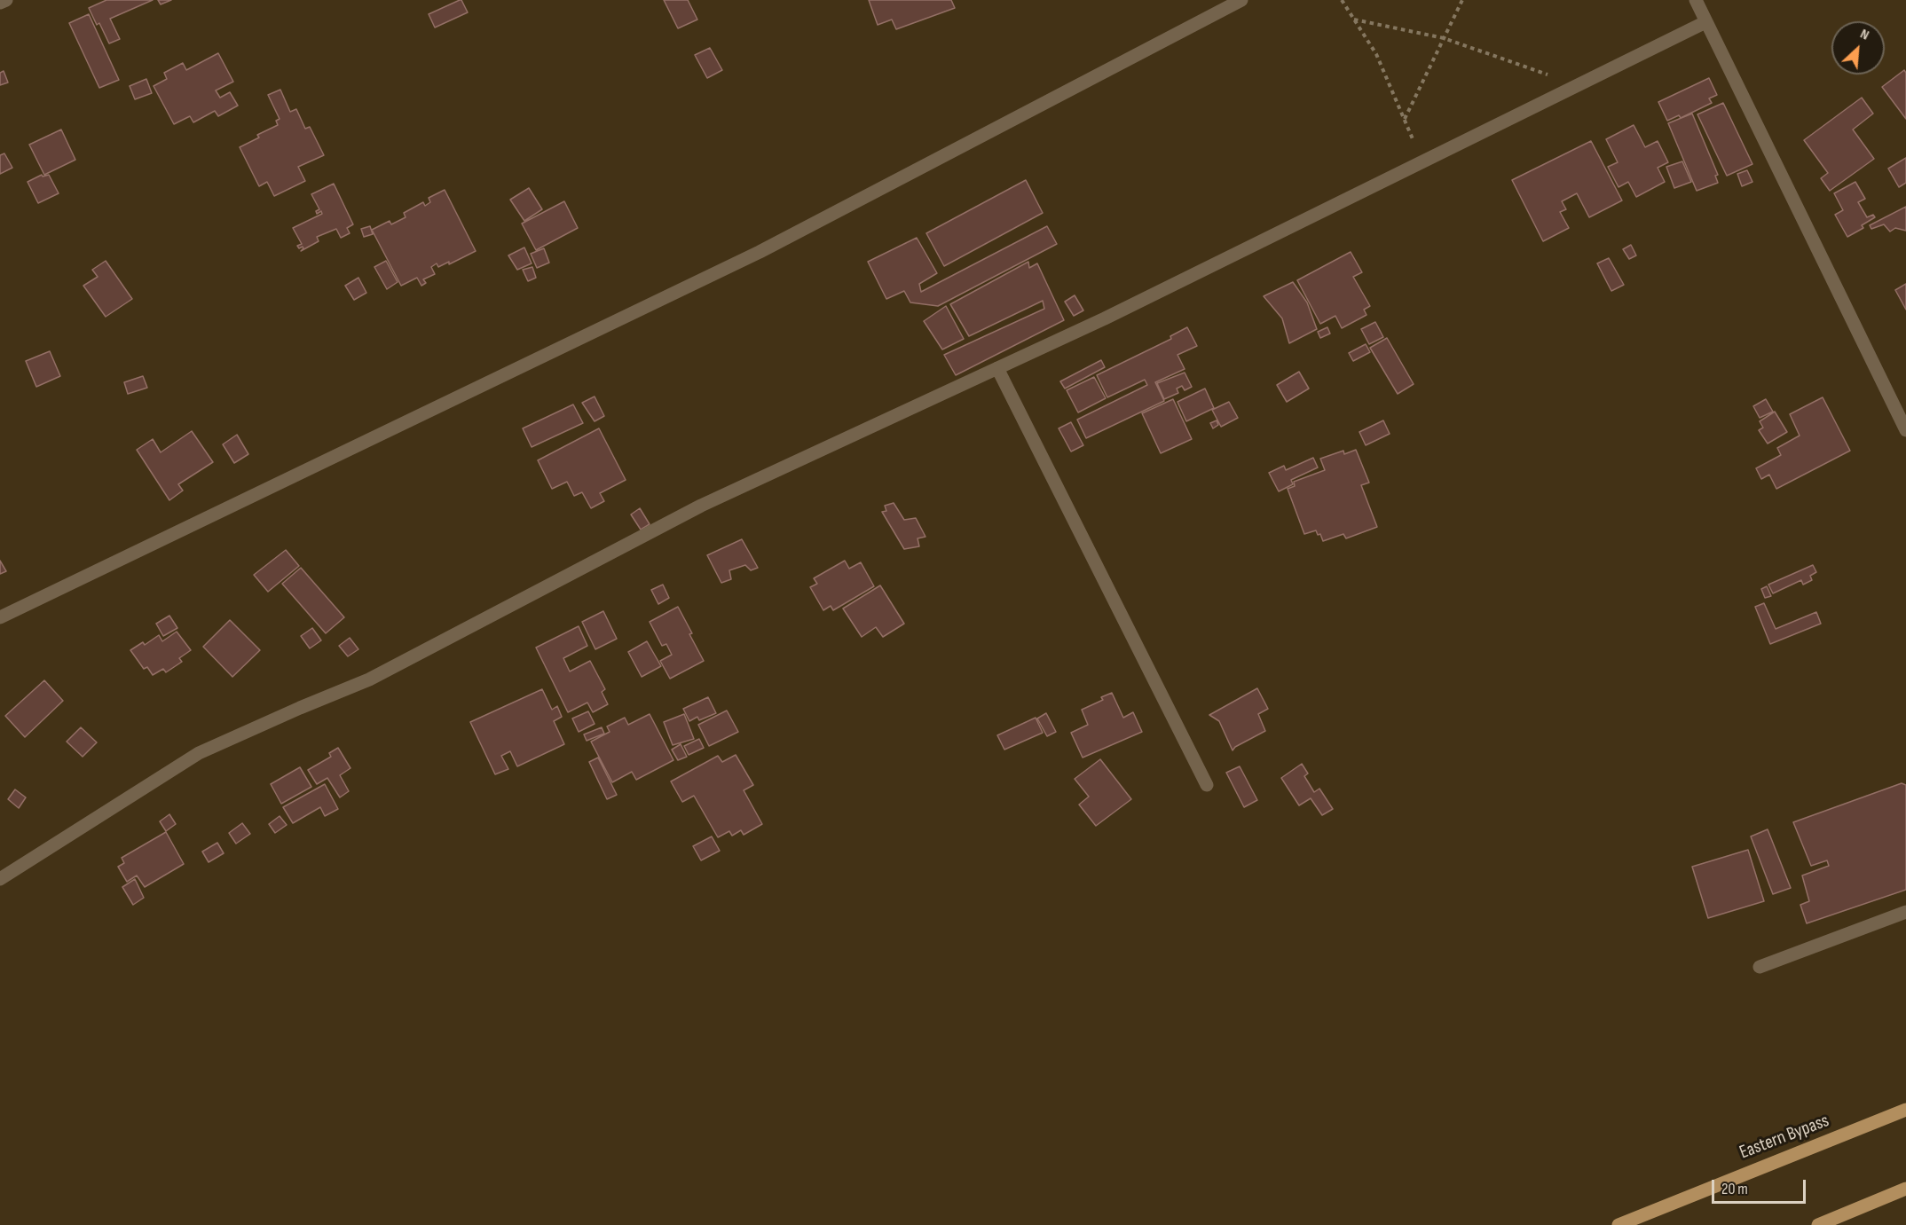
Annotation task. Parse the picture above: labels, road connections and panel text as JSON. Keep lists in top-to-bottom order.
{
  "streets": {
    "main road": ["Eastern Bypass"]
  },
  "scale_bar": "20 m",
  "north": "top right"
}
